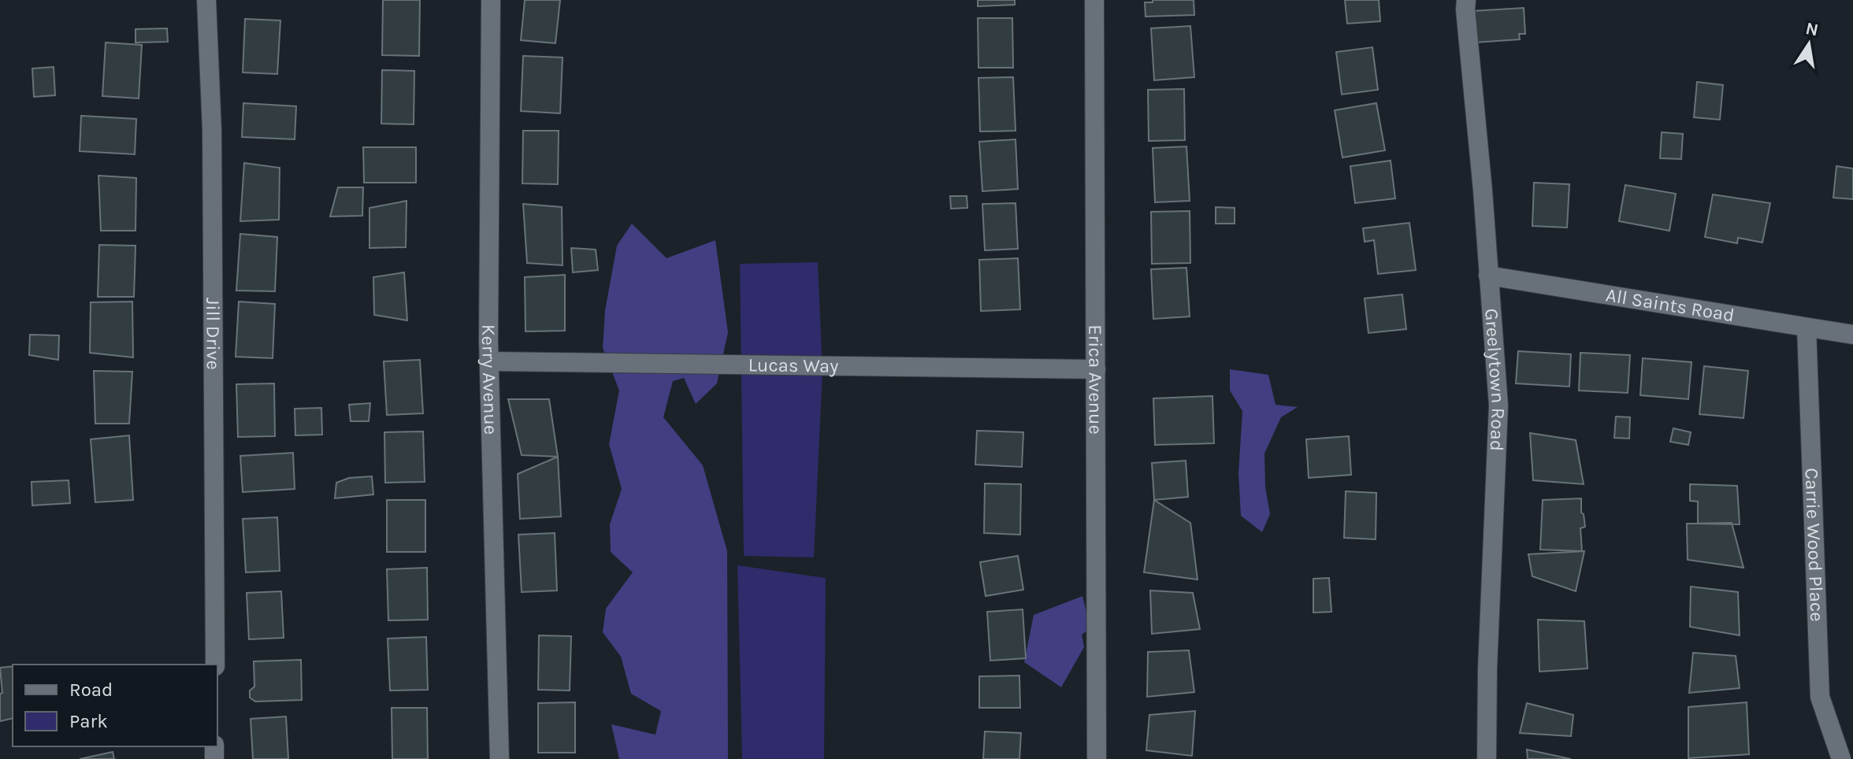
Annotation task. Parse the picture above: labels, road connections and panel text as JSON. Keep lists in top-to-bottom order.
{
  "streets": {
    "street": [
      "All Saints Road",
      "Jill Drive",
      "Lucas Way",
      "Greelytown Road",
      "Kerry Avenue",
      "Erica Avenue",
      "Carrie Wood Place"
    ]
  },
  "crossings": [
    ["All Saints Road", "Greelytown Road"],
    ["All Saints Road", "Carrie Wood Place"],
    ["Lucas Way", "Kerry Avenue"],
    ["Lucas Way", "Erica Avenue"]
  ],
  "legend": ["Road", "Park"],
  "north": "top"
}
